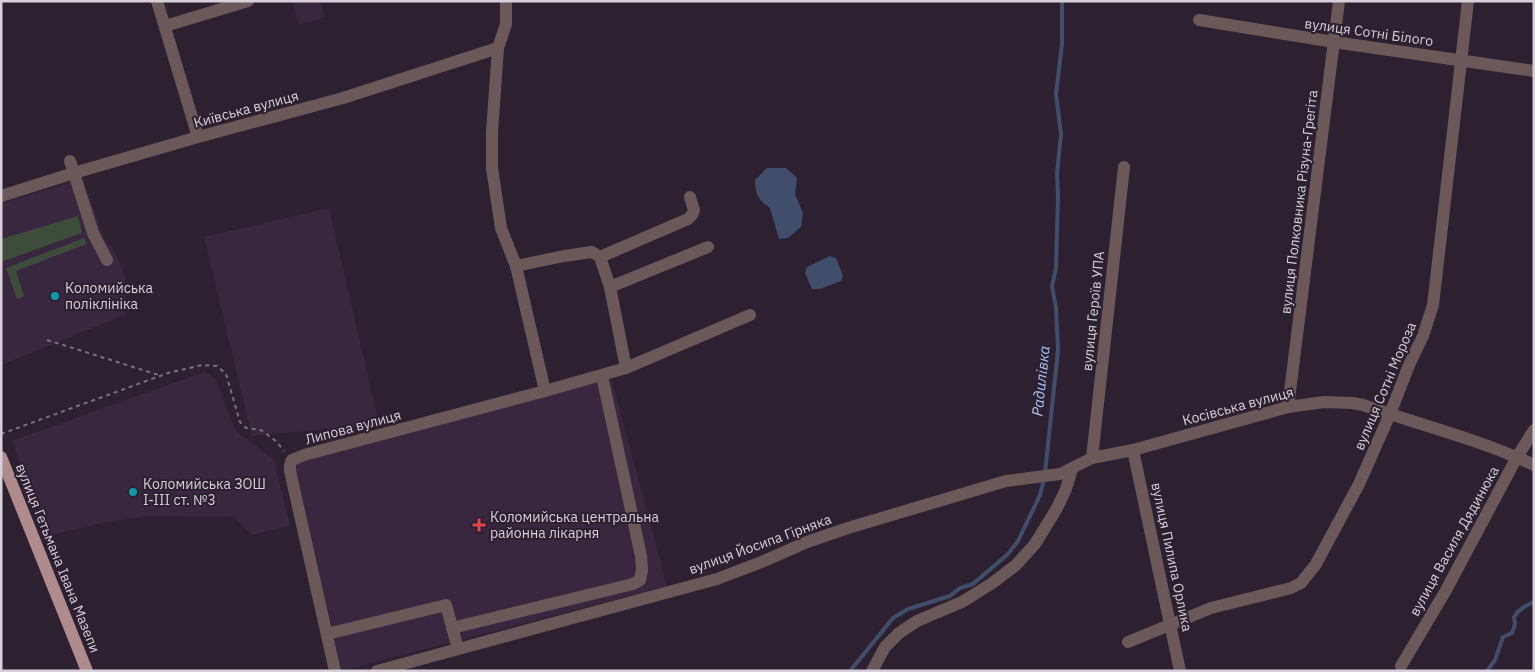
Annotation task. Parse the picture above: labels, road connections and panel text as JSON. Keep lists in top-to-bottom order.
{
  "streets": {
    "main road": ["вулиця Гетьмана Івана Мазепи"],
    "street": [
      "вулиця Сотні Білого",
      "Київська вулиця",
      "вулиця Полковника Різуна-Грегіта",
      "вулиця Героїв УПА",
      "вулиця Сотні Мороза",
      "Косівська вулиця",
      "Липова вулиця",
      "вулиця Василя Дядинюка",
      "вулиця Йосипа Гірняка",
      "вулиця Пилипа Орлика"
    ]
  },
  "crossings": [
    ["вулиця Сотні Білого", "вулиця Полковника Різуна-Грегіта"],
    ["вулиця Сотні Білого", "вулиця Сотні Мороза"],
    ["вулиця Полковника Різуна-Грегіта", "Косівська вулиця"],
    ["вулиця Героїв УПА", "Косівська вулиця"],
    ["вулиця Героїв УПА", "вулиця Йосипа Гірняка"],
    ["вулиця Сотні Мороза", "Косівська вулиця"],
    ["вулиця Сотні Мороза", "вулиця Пилипа Орлика"],
    ["Косівська вулиця", "вулиця Василя Дядинюка"],
    ["Косівська вулиця", "вулиця Йосипа Гірняка"],
    ["Косівська вулиця", "вулиця Пилипа Орлика"]
  ],
  "water": ["Радилівка"],
  "places": {
    "other": ["Коломийська поліклініка", "Коломийська ЗОШ І-ІІІ ст. №3"],
    "health": ["Коломийська центральна районна лікарня"]
  }
}
